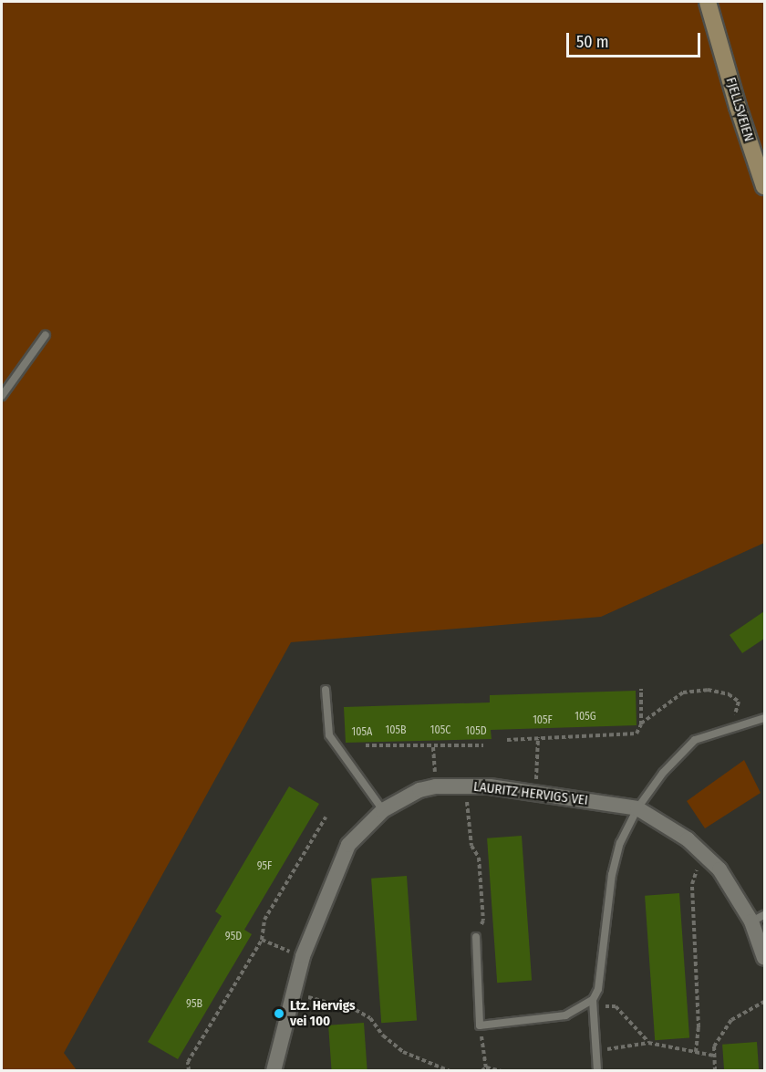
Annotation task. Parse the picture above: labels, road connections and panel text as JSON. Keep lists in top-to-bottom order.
{
  "streets": {
    "main road": ["FJELLSVEIEN"],
    "street": ["LAURITZ HERVIGS VEI"]
  },
  "places": ["Ltz. Hervigs vei 100"],
  "house_numbers": [
    "105G",
    "105F",
    "105B",
    "105C",
    "105D",
    "105A",
    "95F",
    "95D",
    "95B"
  ],
  "scale_bar": "50 m"
}
